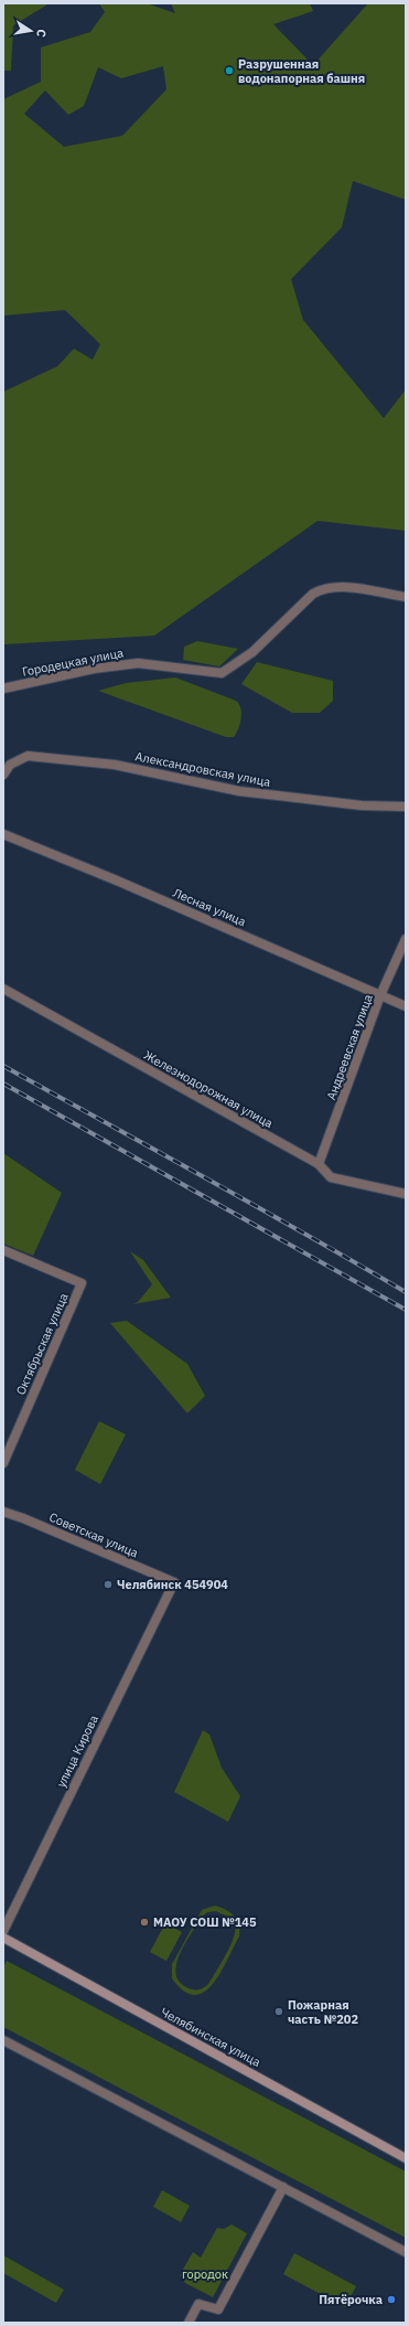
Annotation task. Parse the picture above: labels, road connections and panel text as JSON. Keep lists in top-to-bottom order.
{
  "streets": {
    "street": [
      "Городецкая улица",
      "Александровская улица",
      "Лесная улица",
      "Андреевская улица",
      "Железнодорожная улица",
      "Октябрьская улица",
      "Советская улица",
      "улица Кирова",
      "Челябинская улица"
    ]
  },
  "crossings": [
    ["Лесная улица", "Андреевская улица"],
    ["Андреевская улица", "Железнодорожная улица"],
    ["Советская улица", "улица Кирова"]
  ],
  "parks": ["городок"],
  "places": [
    "Разрушенная водонапорная башня",
    "Челябинск 454904",
    "МАОУ СОШ №145",
    "Пожарная часть №202",
    "Пятёрочка"
  ],
  "north": "right"
}
